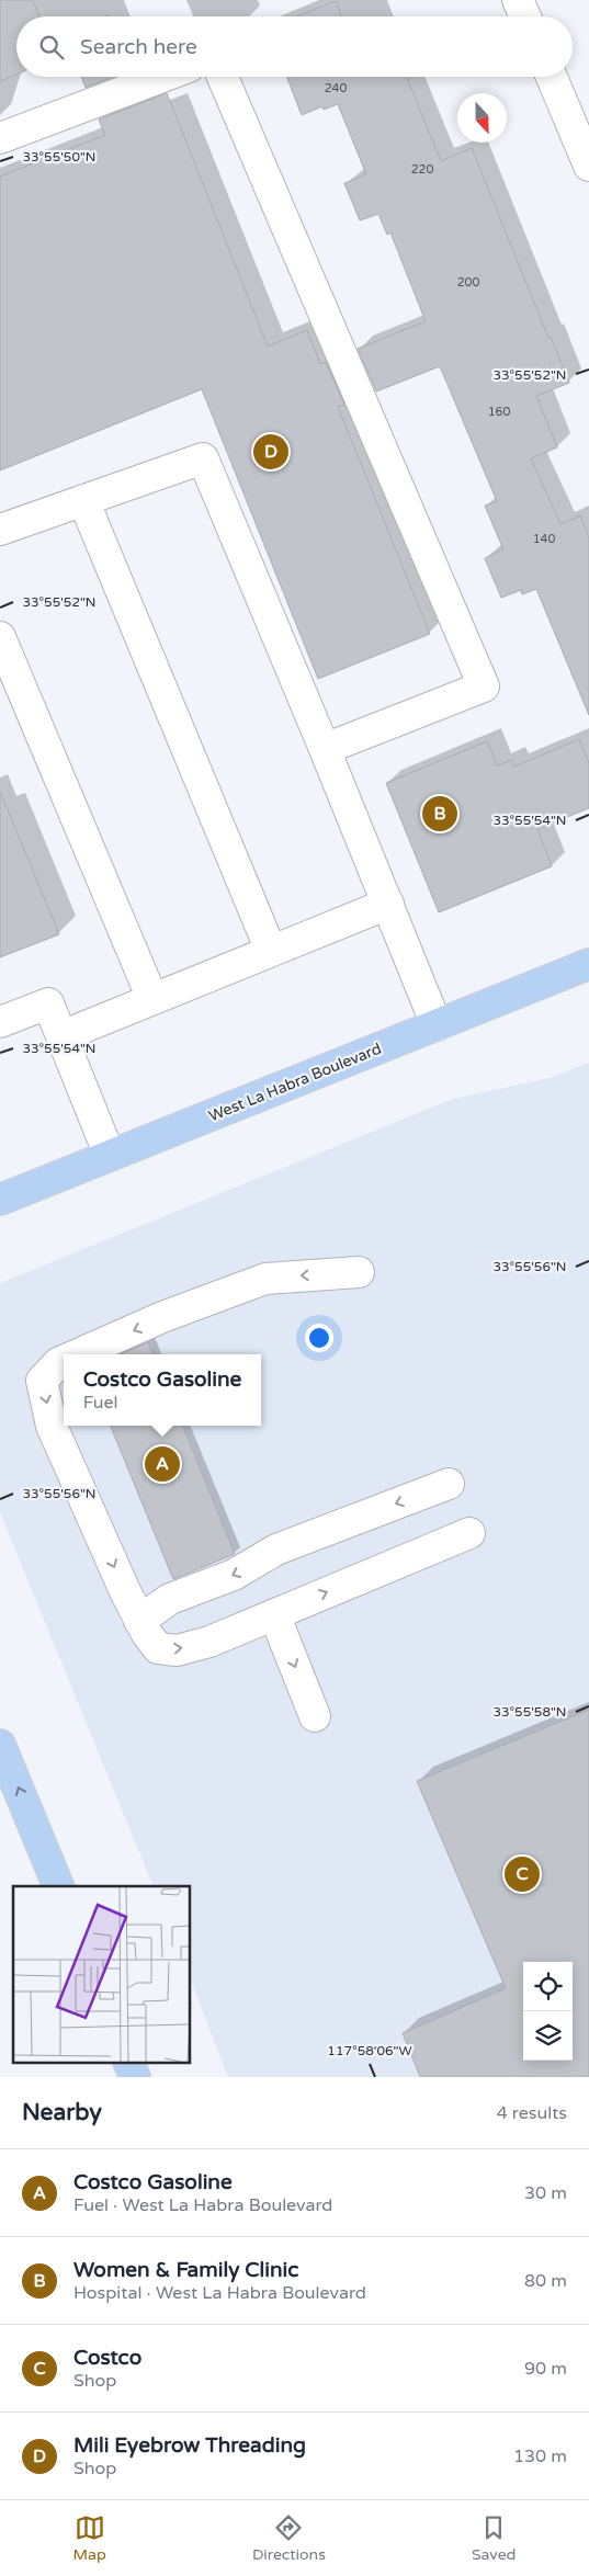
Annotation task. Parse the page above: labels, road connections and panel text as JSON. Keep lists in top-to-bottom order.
{
  "streets": {
    "main road": ["West La Habra Boulevard"]
  },
  "house_numbers": [
    "240",
    "220",
    "200",
    "160",
    "140"
  ],
  "north": "bottom",
  "page": {
    "search": "Search here",
    "pins": [
      "D",
      "B",
      "A",
      "C"
    ],
    "popup": ["Costco Gasoline", "Fuel"],
    "heading": ["Nearby", "4 results"],
    "list": [
      {
        "mark": "A",
        "name": "Costco Gasoline",
        "note": "Fuel · West La Habra Boulevard",
        "value": "30 m"
      },
      {
        "mark": "B",
        "name": "Women & Family Clinic",
        "note": "Hospital · West La Habra Boulevard",
        "value": "80 m"
      },
      {
        "mark": "C",
        "name": "Costco",
        "note": "Shop",
        "value": "90 m"
      },
      {
        "mark": "D",
        "name": "Mili Eyebrow Threading",
        "note": "Shop",
        "value": "130 m"
      }
    ],
    "nav": ["Map", "Directions", "Saved"]
  },
  "coordinates": [
    "33°55'50\"N",
    "33°55'52\"N",
    "33°55'54\"N",
    "33°55'56\"N",
    "33°55'58\"N",
    "117°58'06\"W"
  ]
}
